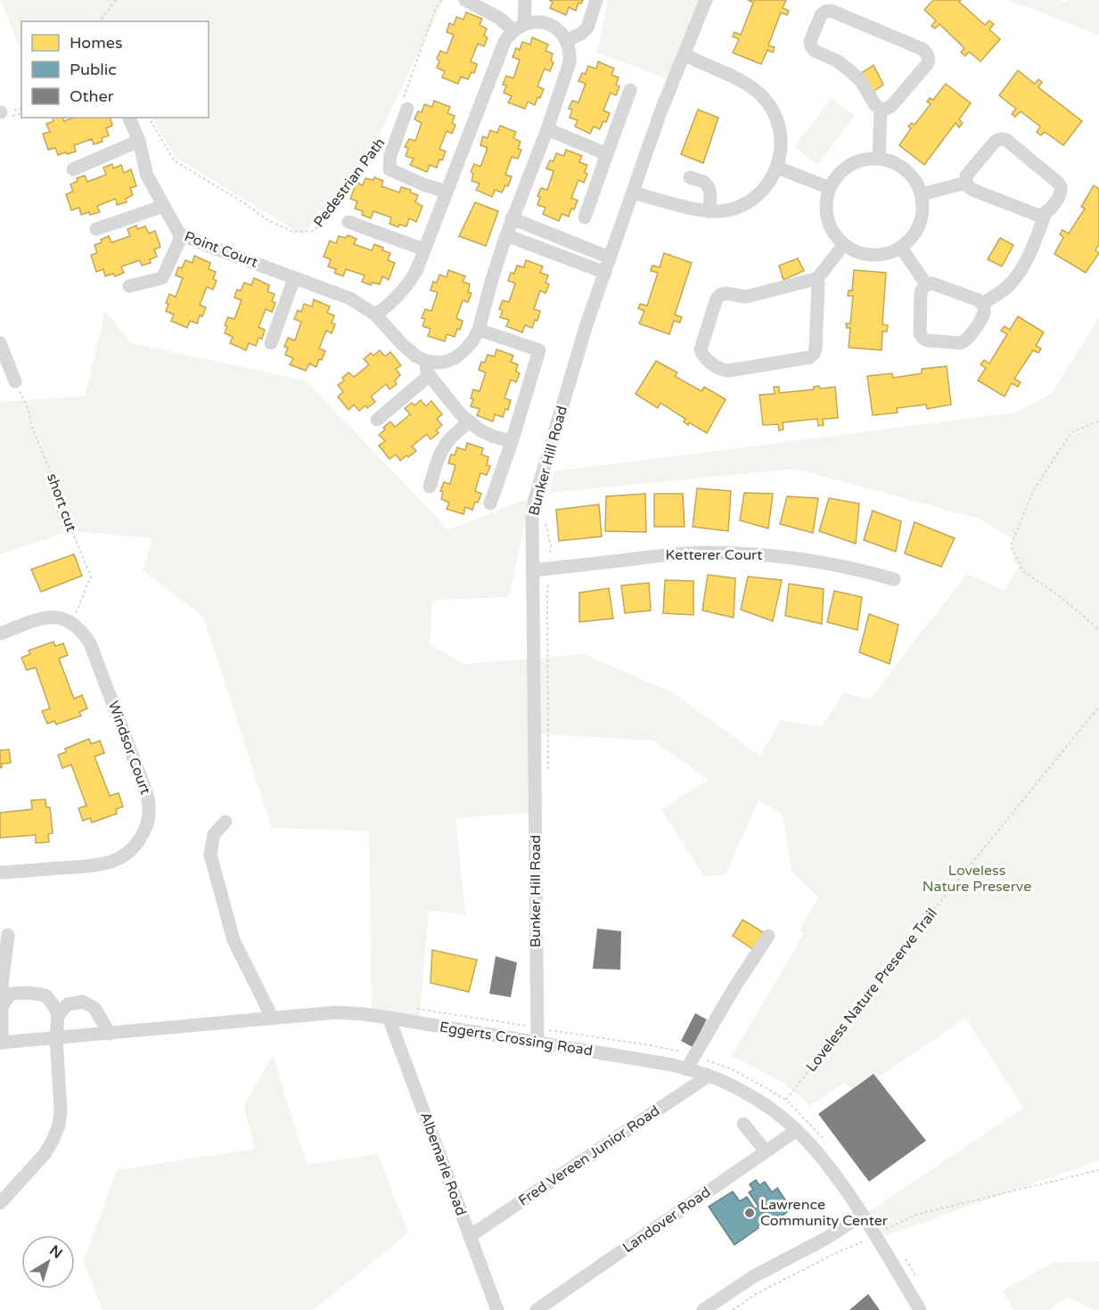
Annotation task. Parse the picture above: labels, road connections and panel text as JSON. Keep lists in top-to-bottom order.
{
  "streets": {
    "street": [
      "Point Court",
      "Bunker Hill Road",
      "Ketterer Court",
      "Windsor Court",
      "Eggerts Crossing Road",
      "Fred Vereen Junior Road",
      "Albemarle Road",
      "Landover Road"
    ],
    "path": ["Pedestrian Path", "short cut", "Loveless Nature Preserve Trail"]
  },
  "crossings": [
    ["Bunker Hill Road", "Ketterer Court"],
    ["Bunker Hill Road", "Eggerts Crossing Road"],
    ["short cut", "Windsor Court"],
    ["Eggerts Crossing Road", "Fred Vereen Junior Road"],
    ["Eggerts Crossing Road", "Albemarle Road"],
    ["Eggerts Crossing Road", "Landover Road"],
    ["Fred Vereen Junior Road", "Albemarle Road"]
  ],
  "parks": ["Loveless Nature Preserve"],
  "places": ["Lawrence Community Center"],
  "legend": ["Homes", "Public", "Other"],
  "north": "top right"
}
